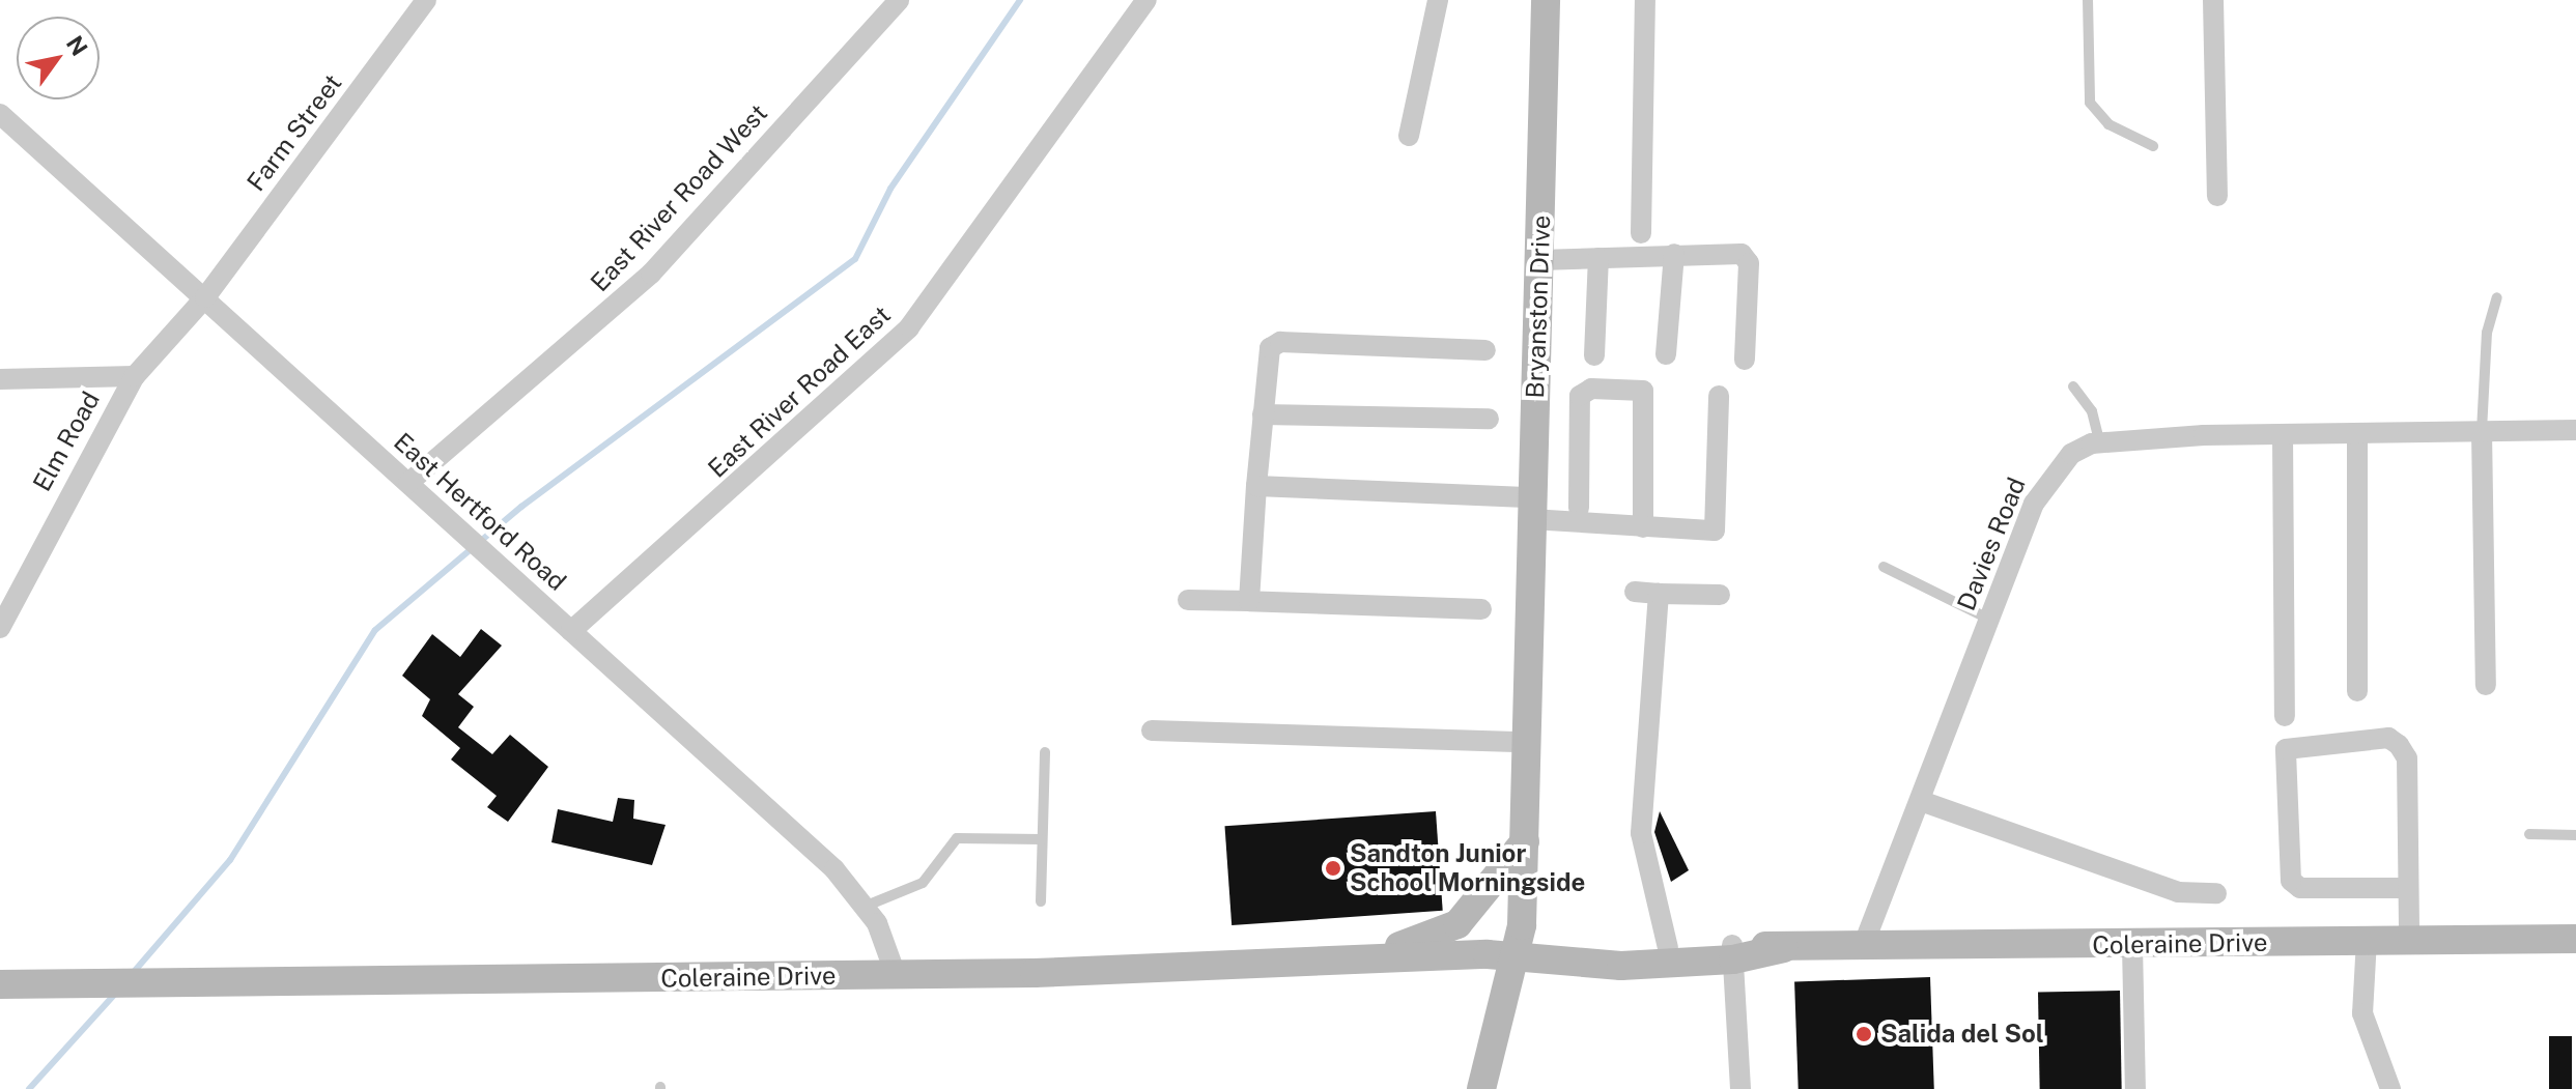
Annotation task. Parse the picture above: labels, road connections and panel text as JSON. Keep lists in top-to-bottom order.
{
  "streets": {
    "street": [
      "Farm Street",
      "East River Road West",
      "Bryanston Drive",
      "East River Road East",
      "Elm Road",
      "East Hertford Road",
      "Davies Road",
      "Coleraine Drive"
    ]
  },
  "crossings": [
    ["Farm Street", "Elm Road"],
    ["Farm Street", "East Hertford Road"],
    ["East River Road West", "East Hertford Road"],
    ["Bryanston Drive", "Coleraine Drive"],
    ["East River Road East", "East Hertford Road"],
    ["Elm Road", "East Hertford Road"],
    ["East Hertford Road", "Coleraine Drive"],
    ["Davies Road", "Coleraine Drive"]
  ],
  "places": ["Sandton Junior School Morningside", "Salida del Sol"],
  "north": "top right"
}
